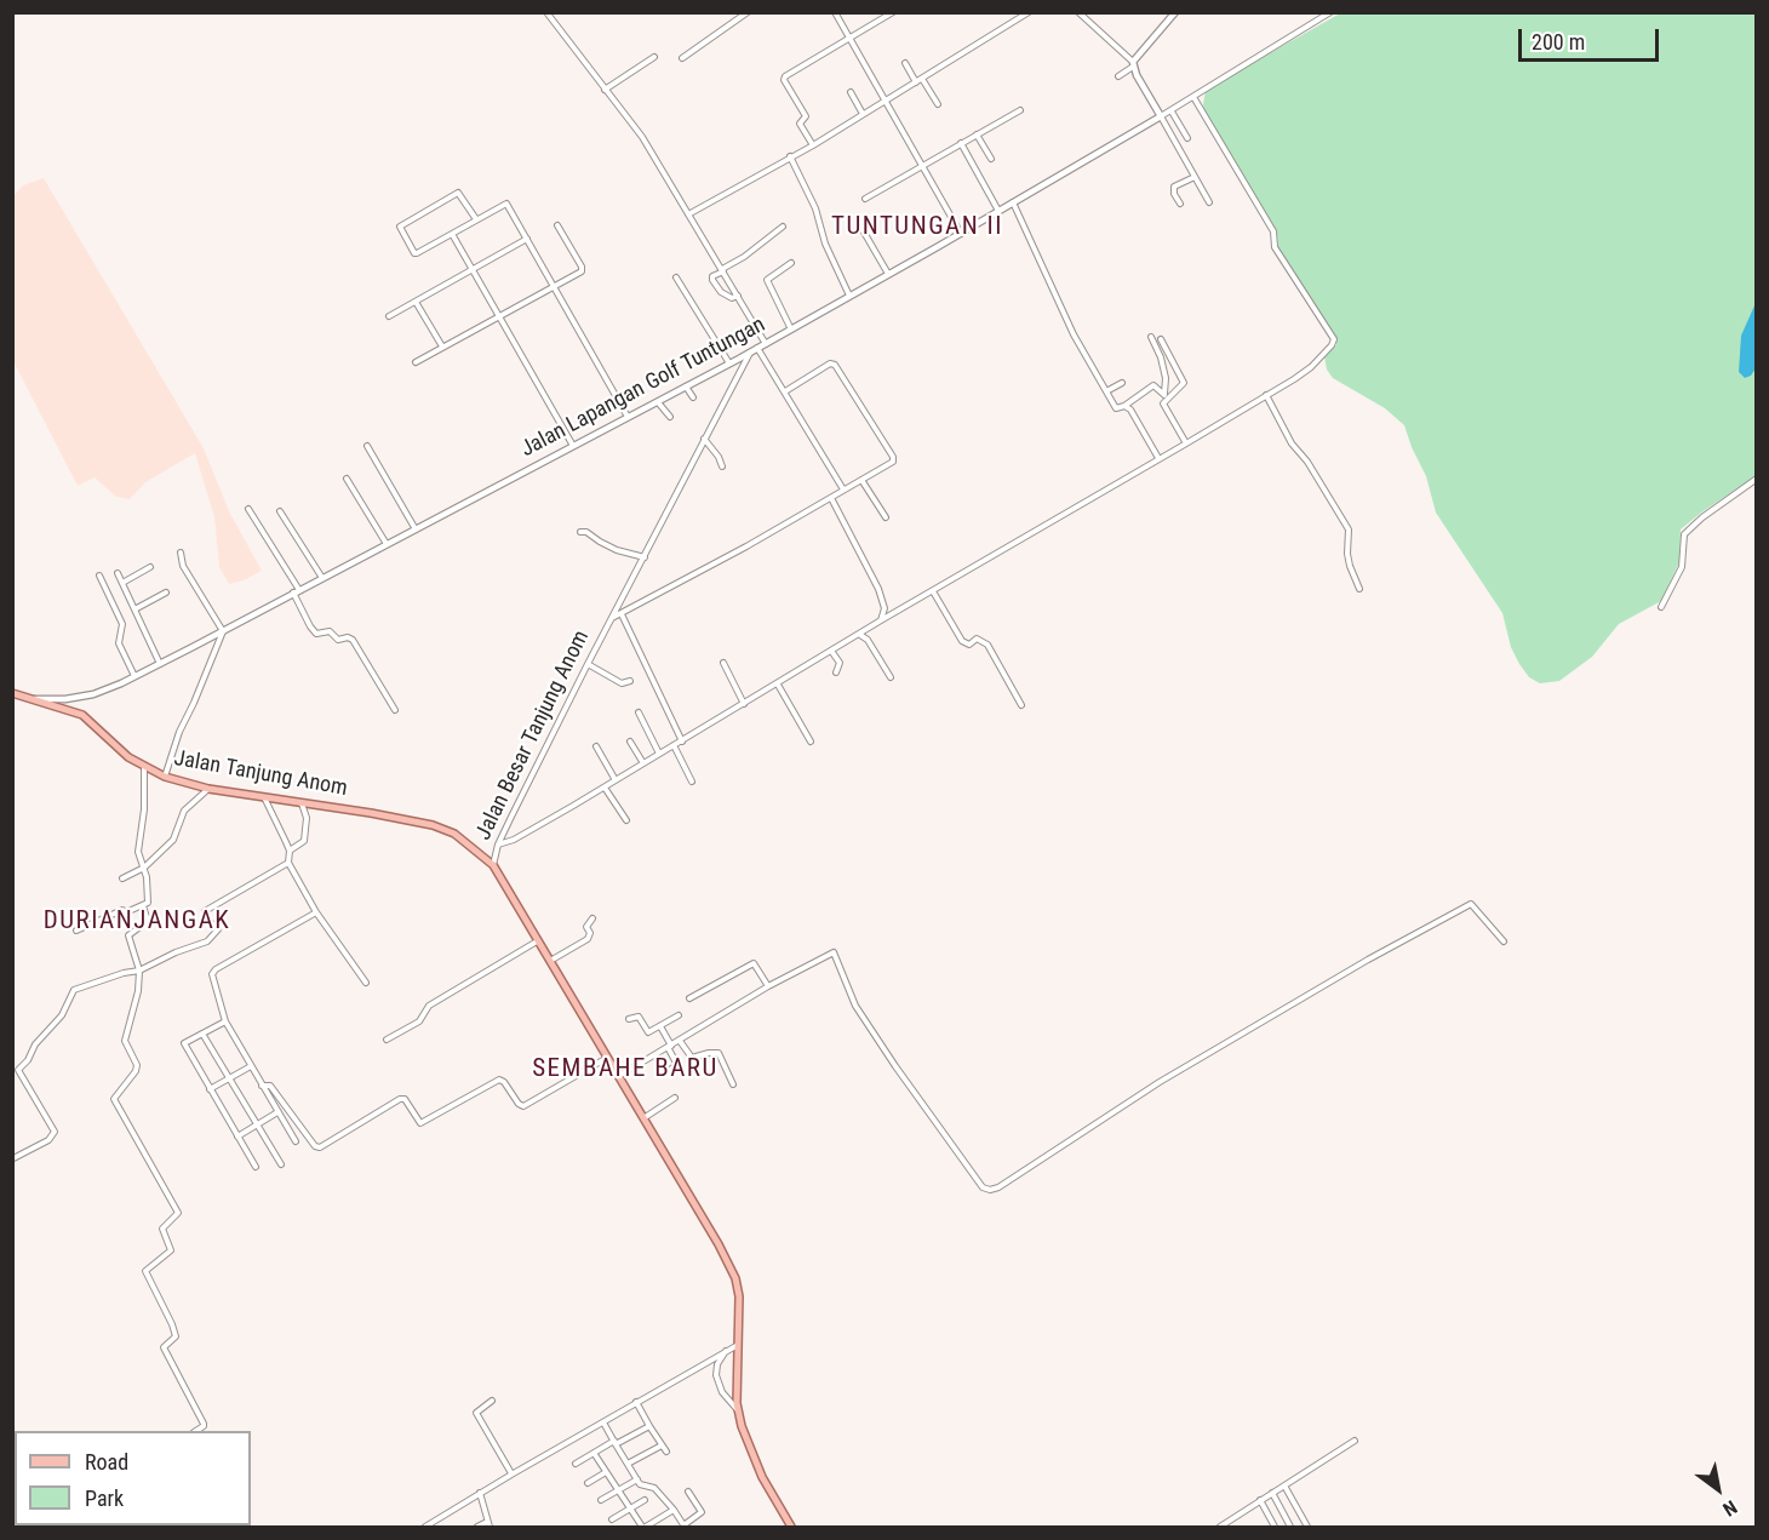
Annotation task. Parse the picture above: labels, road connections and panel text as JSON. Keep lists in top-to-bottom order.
{
  "streets": {
    "main road": ["Jalan Lapangan Golf Tuntungan", "Jalan Besar Tanjung Anom", "Jalan Tanjung Anom"]
  },
  "crossings": [
    ["Jalan Lapangan Golf Tuntungan", "Jalan Besar Tanjung Anom"],
    ["Jalan Lapangan Golf Tuntungan", "Jalan Tanjung Anom"],
    ["Jalan Besar Tanjung Anom", "Jalan Tanjung Anom"]
  ],
  "districts": ["TUNTUNGAN II", "DURIANJANGAK", "SEMBAHE BARU"],
  "legend": ["Road", "Park"],
  "scale_bar": "200 m",
  "north": "bottom right"
}
